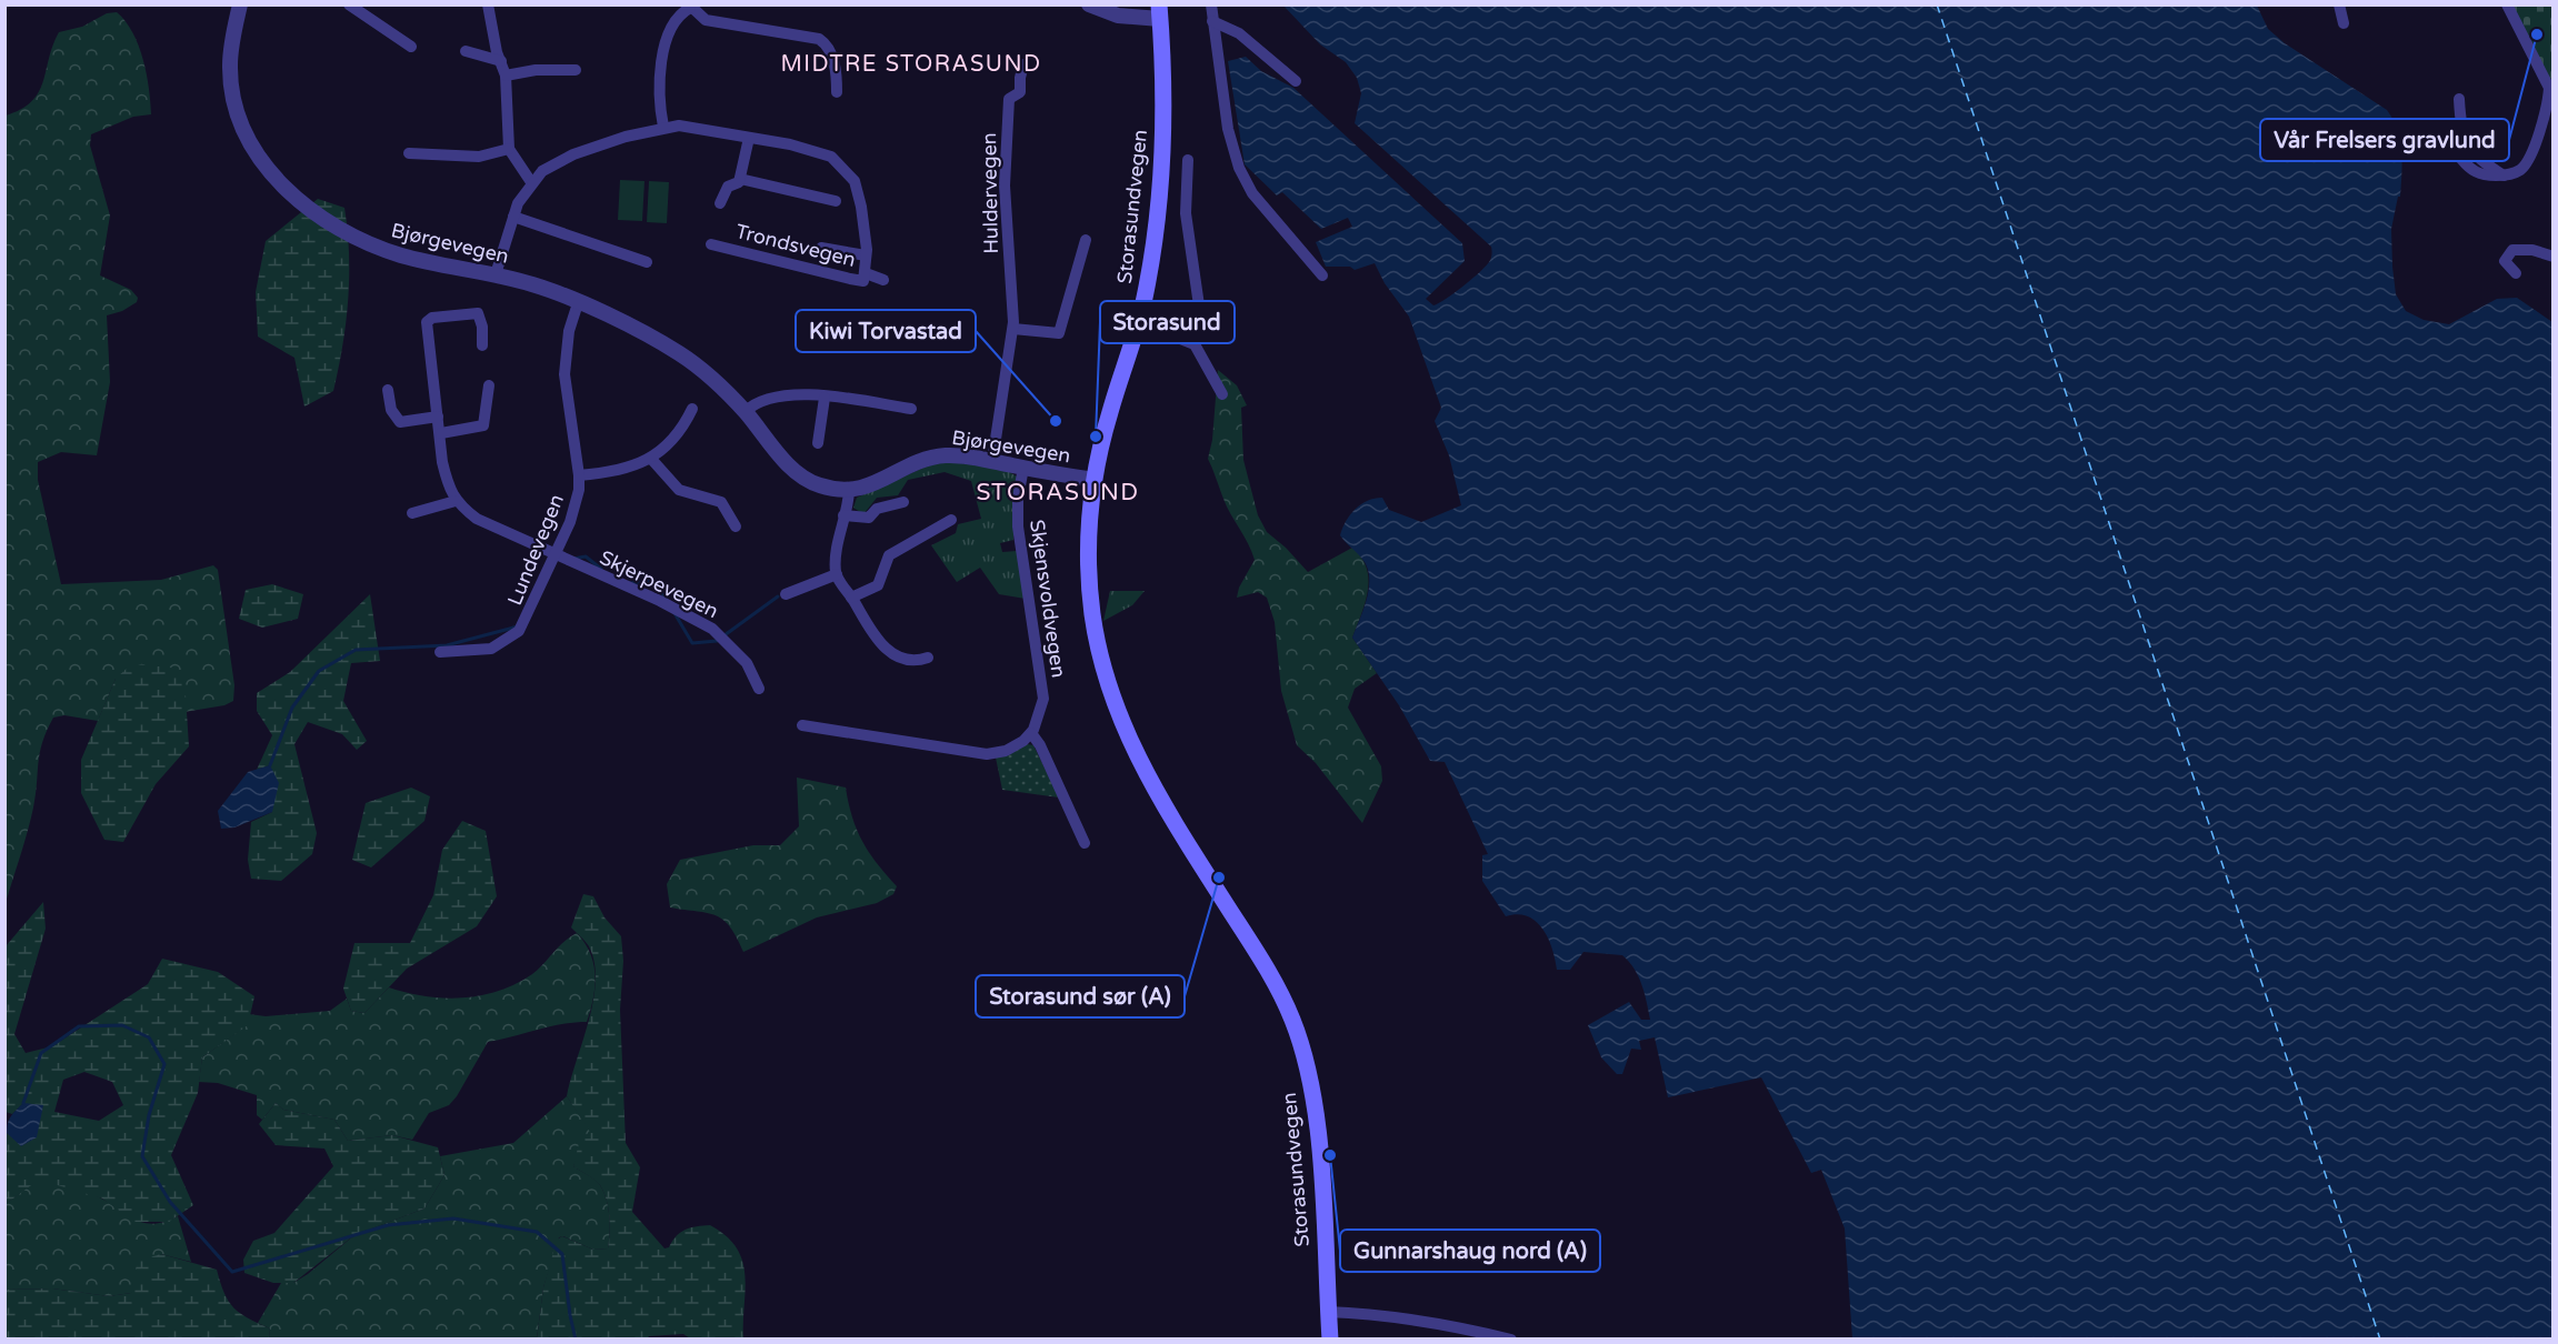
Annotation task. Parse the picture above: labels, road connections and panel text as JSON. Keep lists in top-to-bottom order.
{
  "streets": {
    "main road": ["Storasundvegen"],
    "street": [
      "Huldervegen",
      "Bjørgevegen",
      "Trondsvegen",
      "Lundevegen",
      "Skjerpevegen",
      "Skjensvoldvegen"
    ]
  },
  "crossings": [
    ["Huldervegen", "Bjørgevegen"],
    ["Storasundvegen", "Bjørgevegen"],
    ["Bjørgevegen", "Trondsvegen"],
    ["Bjørgevegen", "Lundevegen"],
    ["Bjørgevegen", "Skjensvoldvegen"],
    ["Lundevegen", "Skjerpevegen"]
  ],
  "districts": ["MIDTRE STORASUND", "STORASUND"],
  "places": [
    "Vår Frelsers gravlund",
    "Kiwi Torvastad",
    "Storasund",
    "Storasund sør (A)",
    "Gunnarshaug nord (A)"
  ]
}
